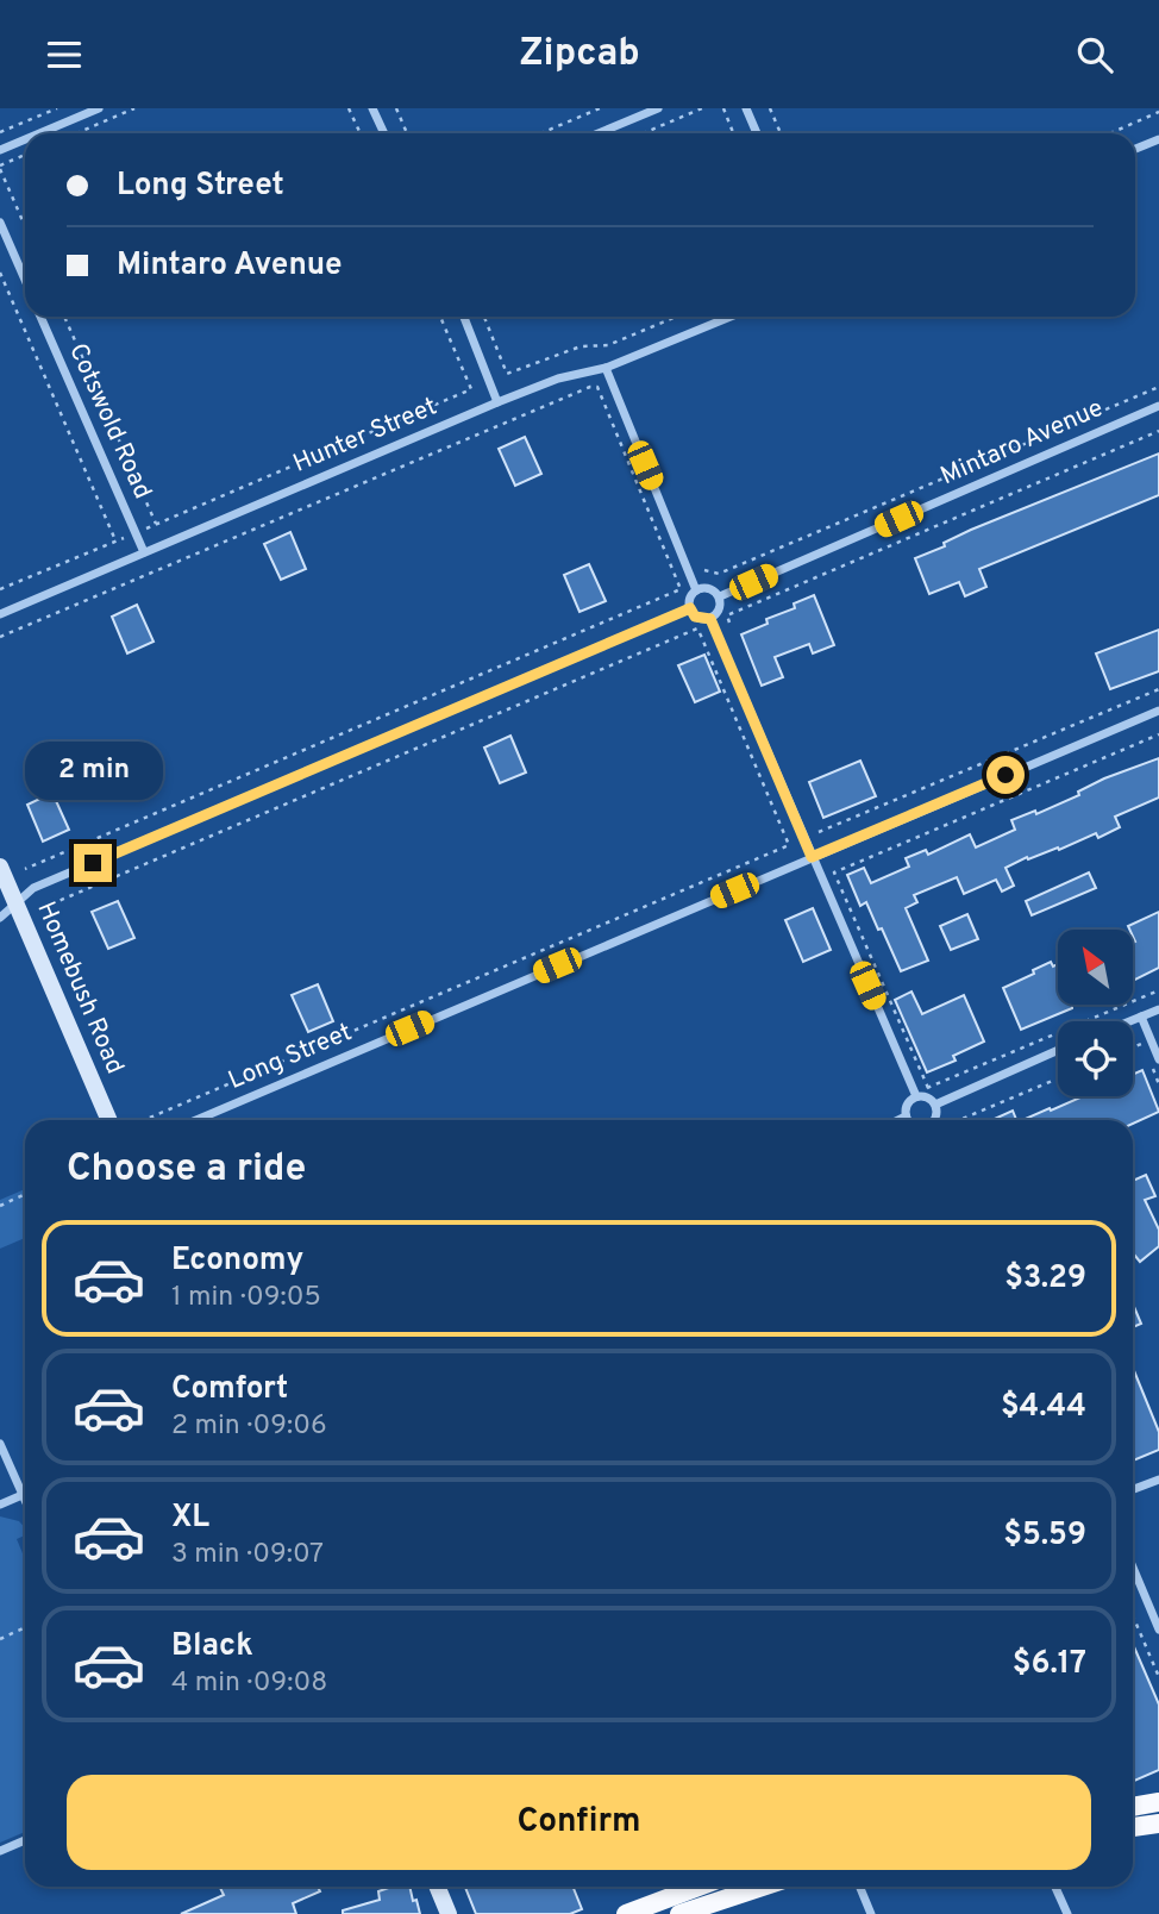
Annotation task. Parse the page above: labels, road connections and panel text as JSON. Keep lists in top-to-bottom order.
{
  "streets": {
    "main road": ["Homebush Road"],
    "street": [
      "Cotswold Road",
      "Hunter Street",
      "Mintaro Avenue",
      "Long Street"
    ]
  },
  "crossings": [
    ["Cotswold Road", "Hunter Street"]
  ],
  "north": "top left",
  "page": {
    "header": "Zipcab",
    "banner": ["Long Street", "Mintaro Avenue"],
    "bubble": "2 min",
    "heading": "Choose a ride",
    "list": [
      {
        "name": "Economy",
        "note": "1 min · 09:05",
        "value": "$3.29"
      },
      {
        "name": "Comfort",
        "note": "2 min · 09:06",
        "value": "$4.44"
      },
      {
        "name": "XL",
        "note": "3 min · 09:07",
        "value": "$5.59"
      },
      {
        "name": "Black",
        "note": "4 min · 09:08",
        "value": "$6.17"
      }
    ],
    "buttons": "Confirm"
  }
}
